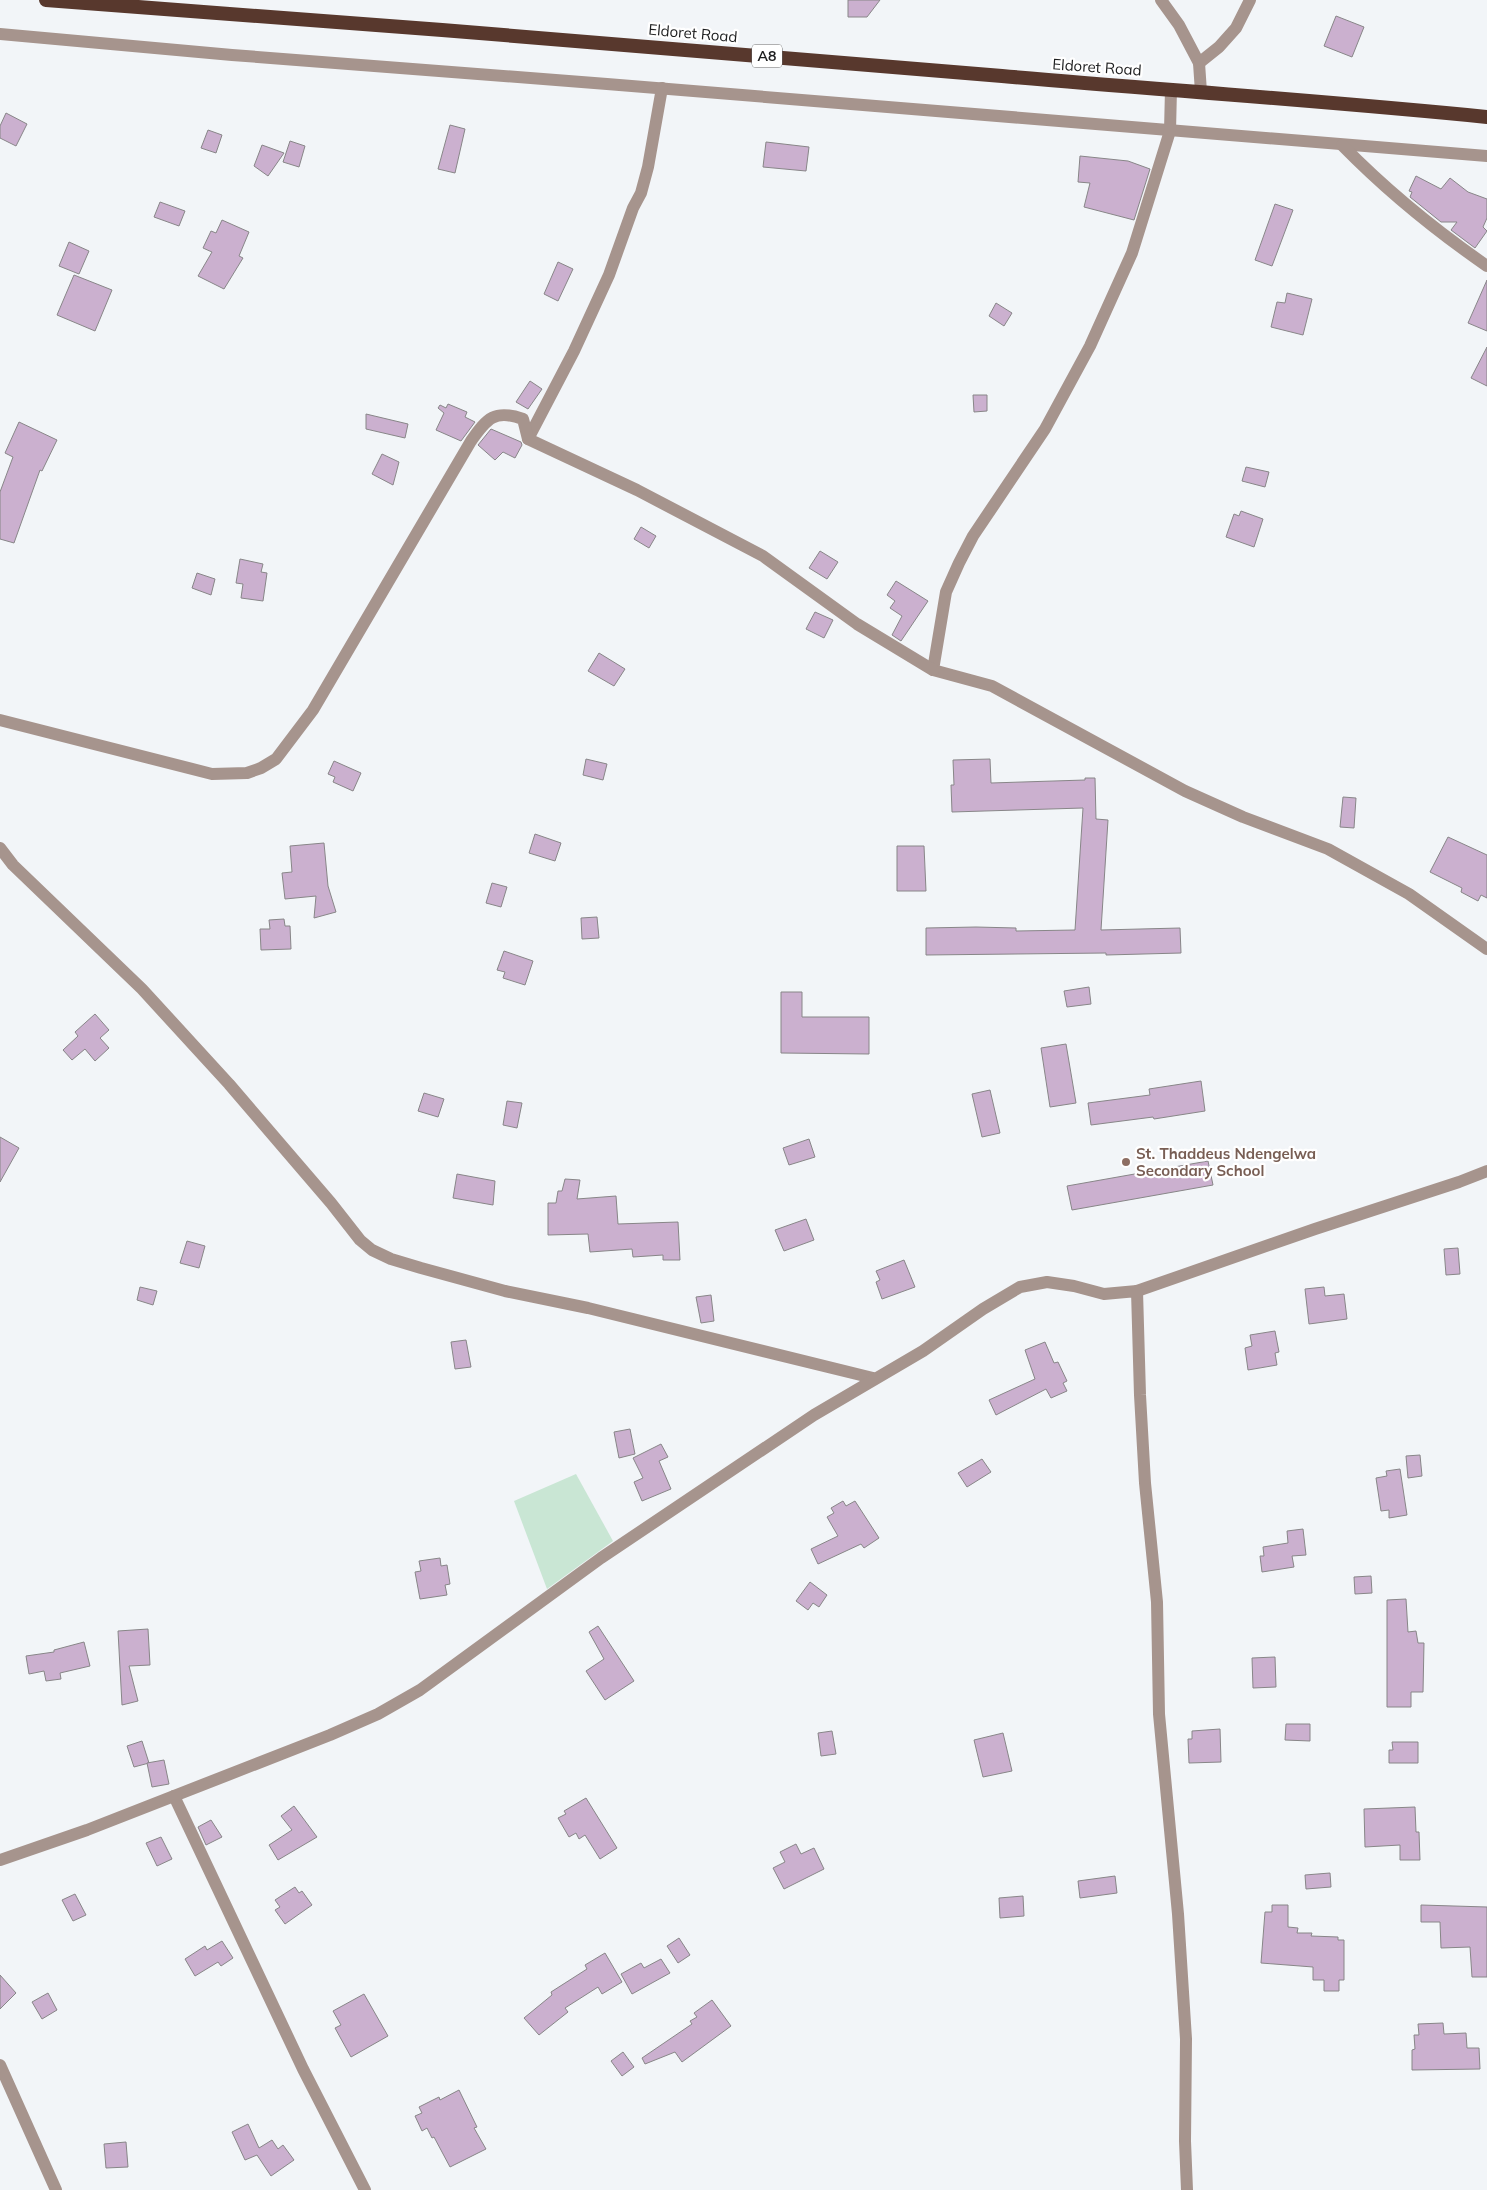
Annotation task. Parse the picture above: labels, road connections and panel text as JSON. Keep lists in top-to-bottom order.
{
  "streets": {
    "highway": ["Eldoret Road", "A8"]
  },
  "places": ["St. Thaddeus Ndengelwa Secondary School"]
}
